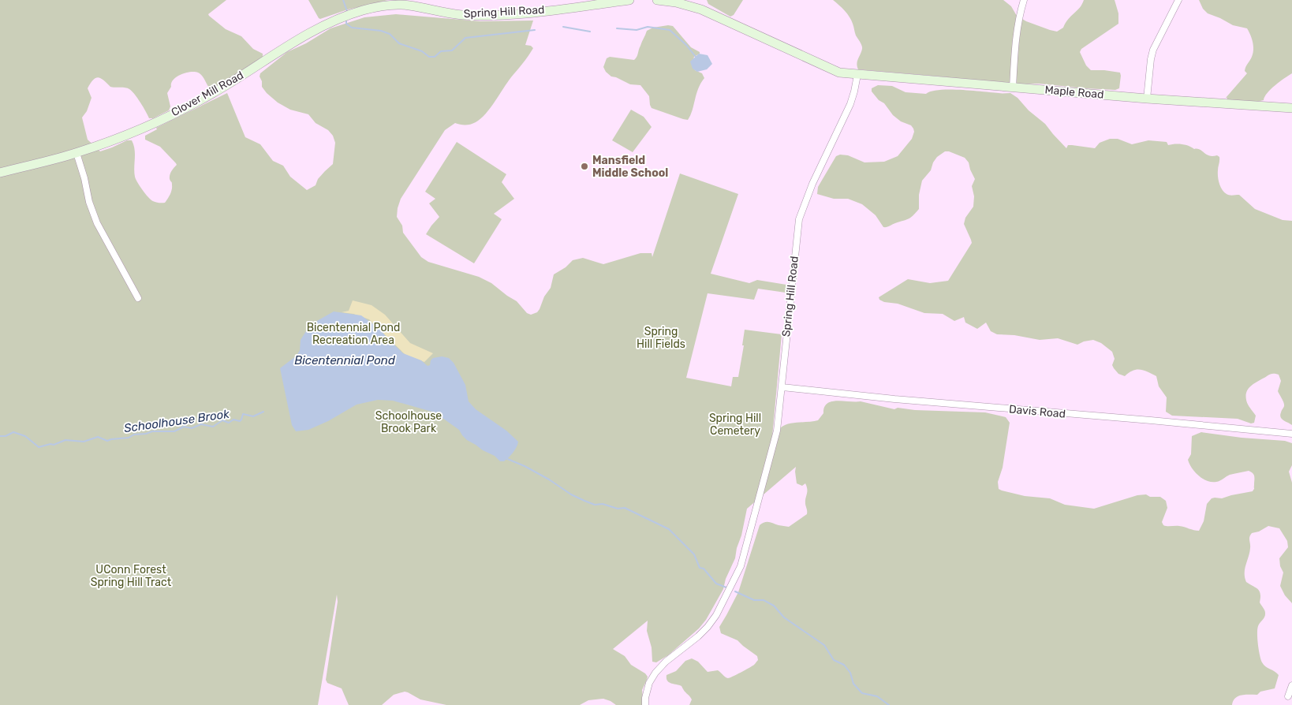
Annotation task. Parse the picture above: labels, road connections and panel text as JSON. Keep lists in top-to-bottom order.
{
  "streets": {
    "street": [
      "Spring Hill Road",
      "Maple Road",
      "Clover Mill Road",
      "Davis Road"
    ]
  },
  "crossings": [
    ["Spring Hill Road", "Maple Road"],
    ["Spring Hill Road", "Clover Mill Road"],
    ["Spring Hill Road", "Davis Road"]
  ],
  "water": ["Bicentennial Pond", "Schoolhouse Brook"],
  "parks": [
    "Bicentennial Pond Recreation Area",
    "Spring Hill Fields",
    "Schoolhouse Brook Park",
    "Spring Hill Cemetery",
    "UConn Forest Spring Hill Tract"
  ],
  "places": ["Mansfield Middle School"]
}
